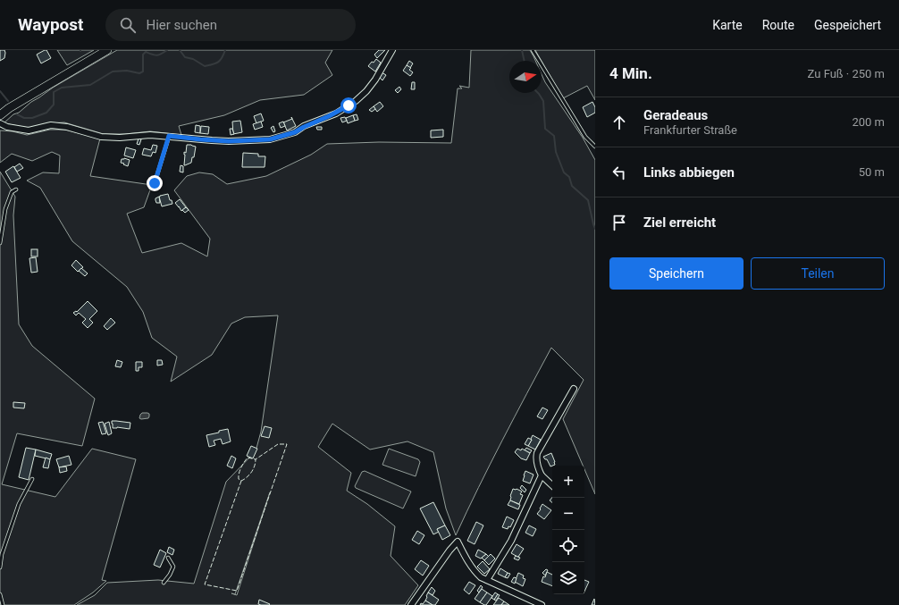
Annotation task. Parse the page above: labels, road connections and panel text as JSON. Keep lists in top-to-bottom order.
{
  "north": "right",
  "page": {
    "header": "Waypost",
    "search": "Hier suchen",
    "nav": ["Karte", "Route", "Gespeichert"],
    "heading": ["4 Min.", "Zu Fuß · 250 m"],
    "list": [
      ["Geradeaus", "Frankfurter Straße", "200 m"],
      ["Links abbiegen", "50 m"],
      "Ziel erreicht"
    ],
    "buttons": ["Speichern", "Teilen"],
    "map_buttons": ["+", "−"]
  }
}
